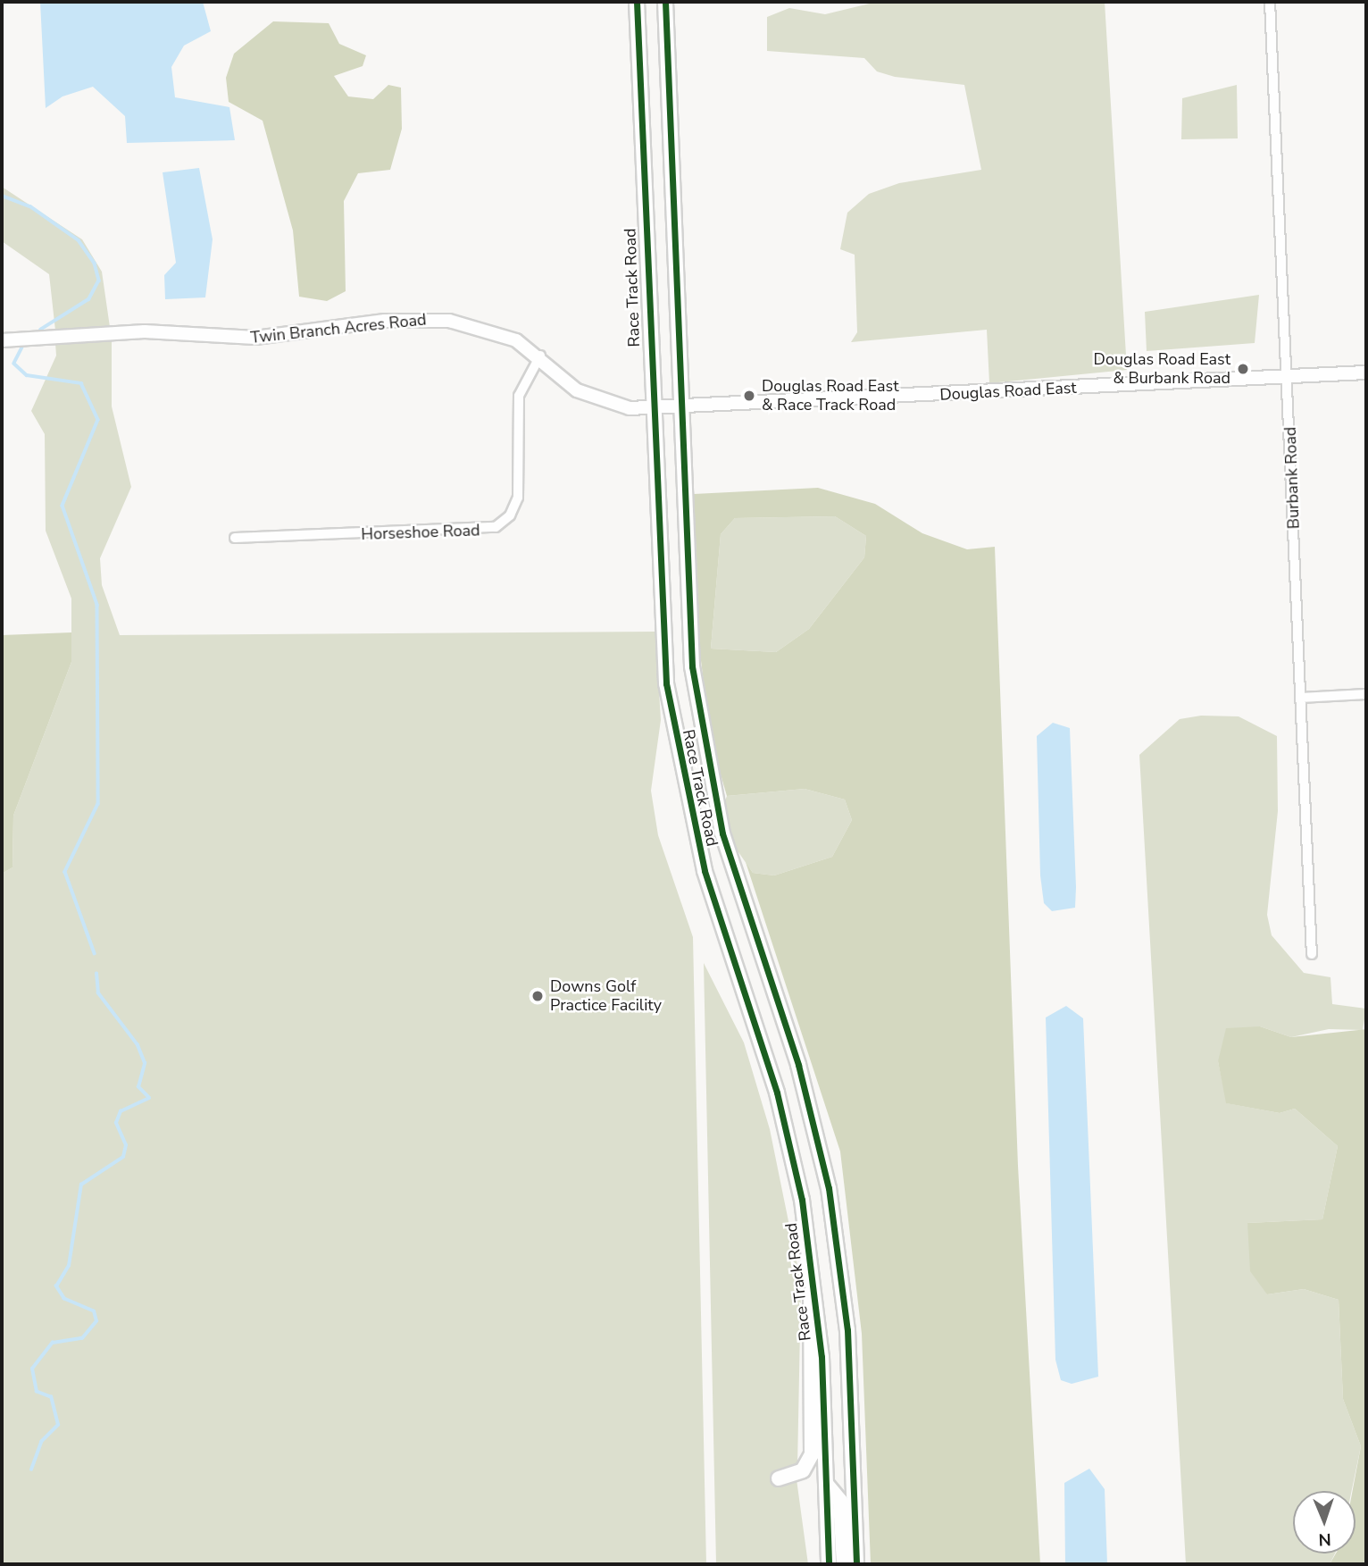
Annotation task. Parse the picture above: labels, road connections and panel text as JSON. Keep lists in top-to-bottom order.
{
  "streets": {
    "main road": ["Race Track Road"],
    "street": [
      "Twin Branch Acres Road",
      "Douglas Road East",
      "Burbank Road",
      "Horseshoe Road"
    ]
  },
  "crossings": [
    ["Race Track Road", "Twin Branch Acres Road"],
    ["Race Track Road", "Douglas Road East"],
    ["Twin Branch Acres Road", "Douglas Road East"],
    ["Twin Branch Acres Road", "Horseshoe Road"],
    ["Douglas Road East", "Burbank Road"]
  ],
  "places": ["Douglas Road East & Burbank Road", "Douglas Road East & Race Track Road", "Downs Golf Practice Facility"],
  "north": "bottom"
}
